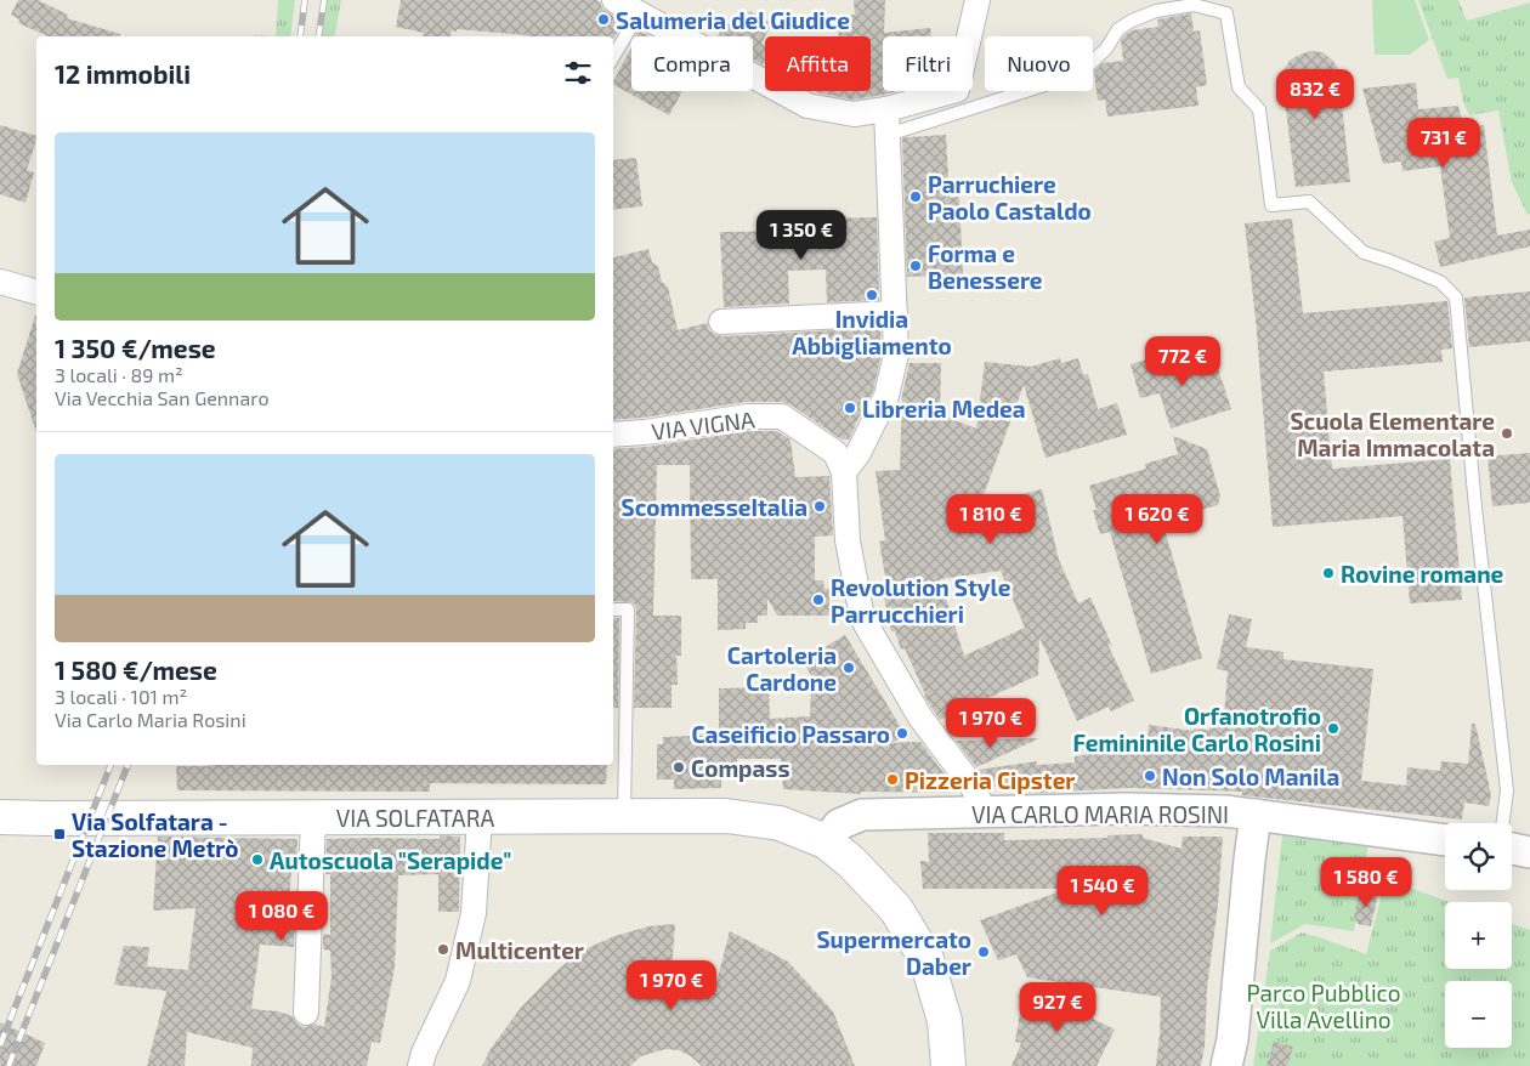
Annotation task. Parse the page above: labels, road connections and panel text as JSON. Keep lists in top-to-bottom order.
{
  "streets": {
    "main road": ["VIA SOLFATARA"],
    "street": ["VIA VIGNA", "VIA CARLO MARIA ROSINI"]
  },
  "crossings": [
    ["VIA CARLO MARIA ROSINI", "VIA SOLFATARA"]
  ],
  "parks": ["Parco Pubblico Villa Avellino"],
  "places": {
    "other": [
      "Salumeria del Giudice",
      "Parruchiere Paolo Castaldo",
      "Forma e Benessere",
      "Invidia Abbigliamento",
      "Libreria Medea",
      "Scuola Elementare Maria Immacolata",
      "ScommesseItalia",
      "Rovine romane",
      "Revolution Style Parrucchieri",
      "Cartoleria Cardone",
      "Orfanotrofio Femininile Carlo Rosini",
      "Caseificio Passaro",
      "Compass",
      "Non Solo Manila",
      "Pizzeria Cipster",
      "Autoscuola \"Serapide\"",
      "Multicenter",
      "Supermercato Daber"
    ],
    "transit": ["Via Solfatara - Stazione Metrò"]
  },
  "page": {
    "chip": [
      "Compra",
      "Affitta",
      "Filtri",
      "Nuovo"
    ],
    "heading": "12 immobili",
    "price": [
      "832 €",
      "731 €",
      "1 350 €",
      "772 €",
      "1 810 €",
      "1 620 €",
      "1 970 €",
      "1 580 €",
      "1 540 €",
      "1 080 €",
      "1 970 €",
      "927 €"
    ],
    "list": [
      {
        "name": "1 350 €/mese",
        "note": "3 locali · 89 m² · Via Vecchia San Gennaro"
      },
      {
        "name": "1 580 €/mese",
        "note": "3 locali · 101 m² · Via Carlo Maria Rosini"
      }
    ],
    "map_buttons": ["+", "−"]
  }
}
